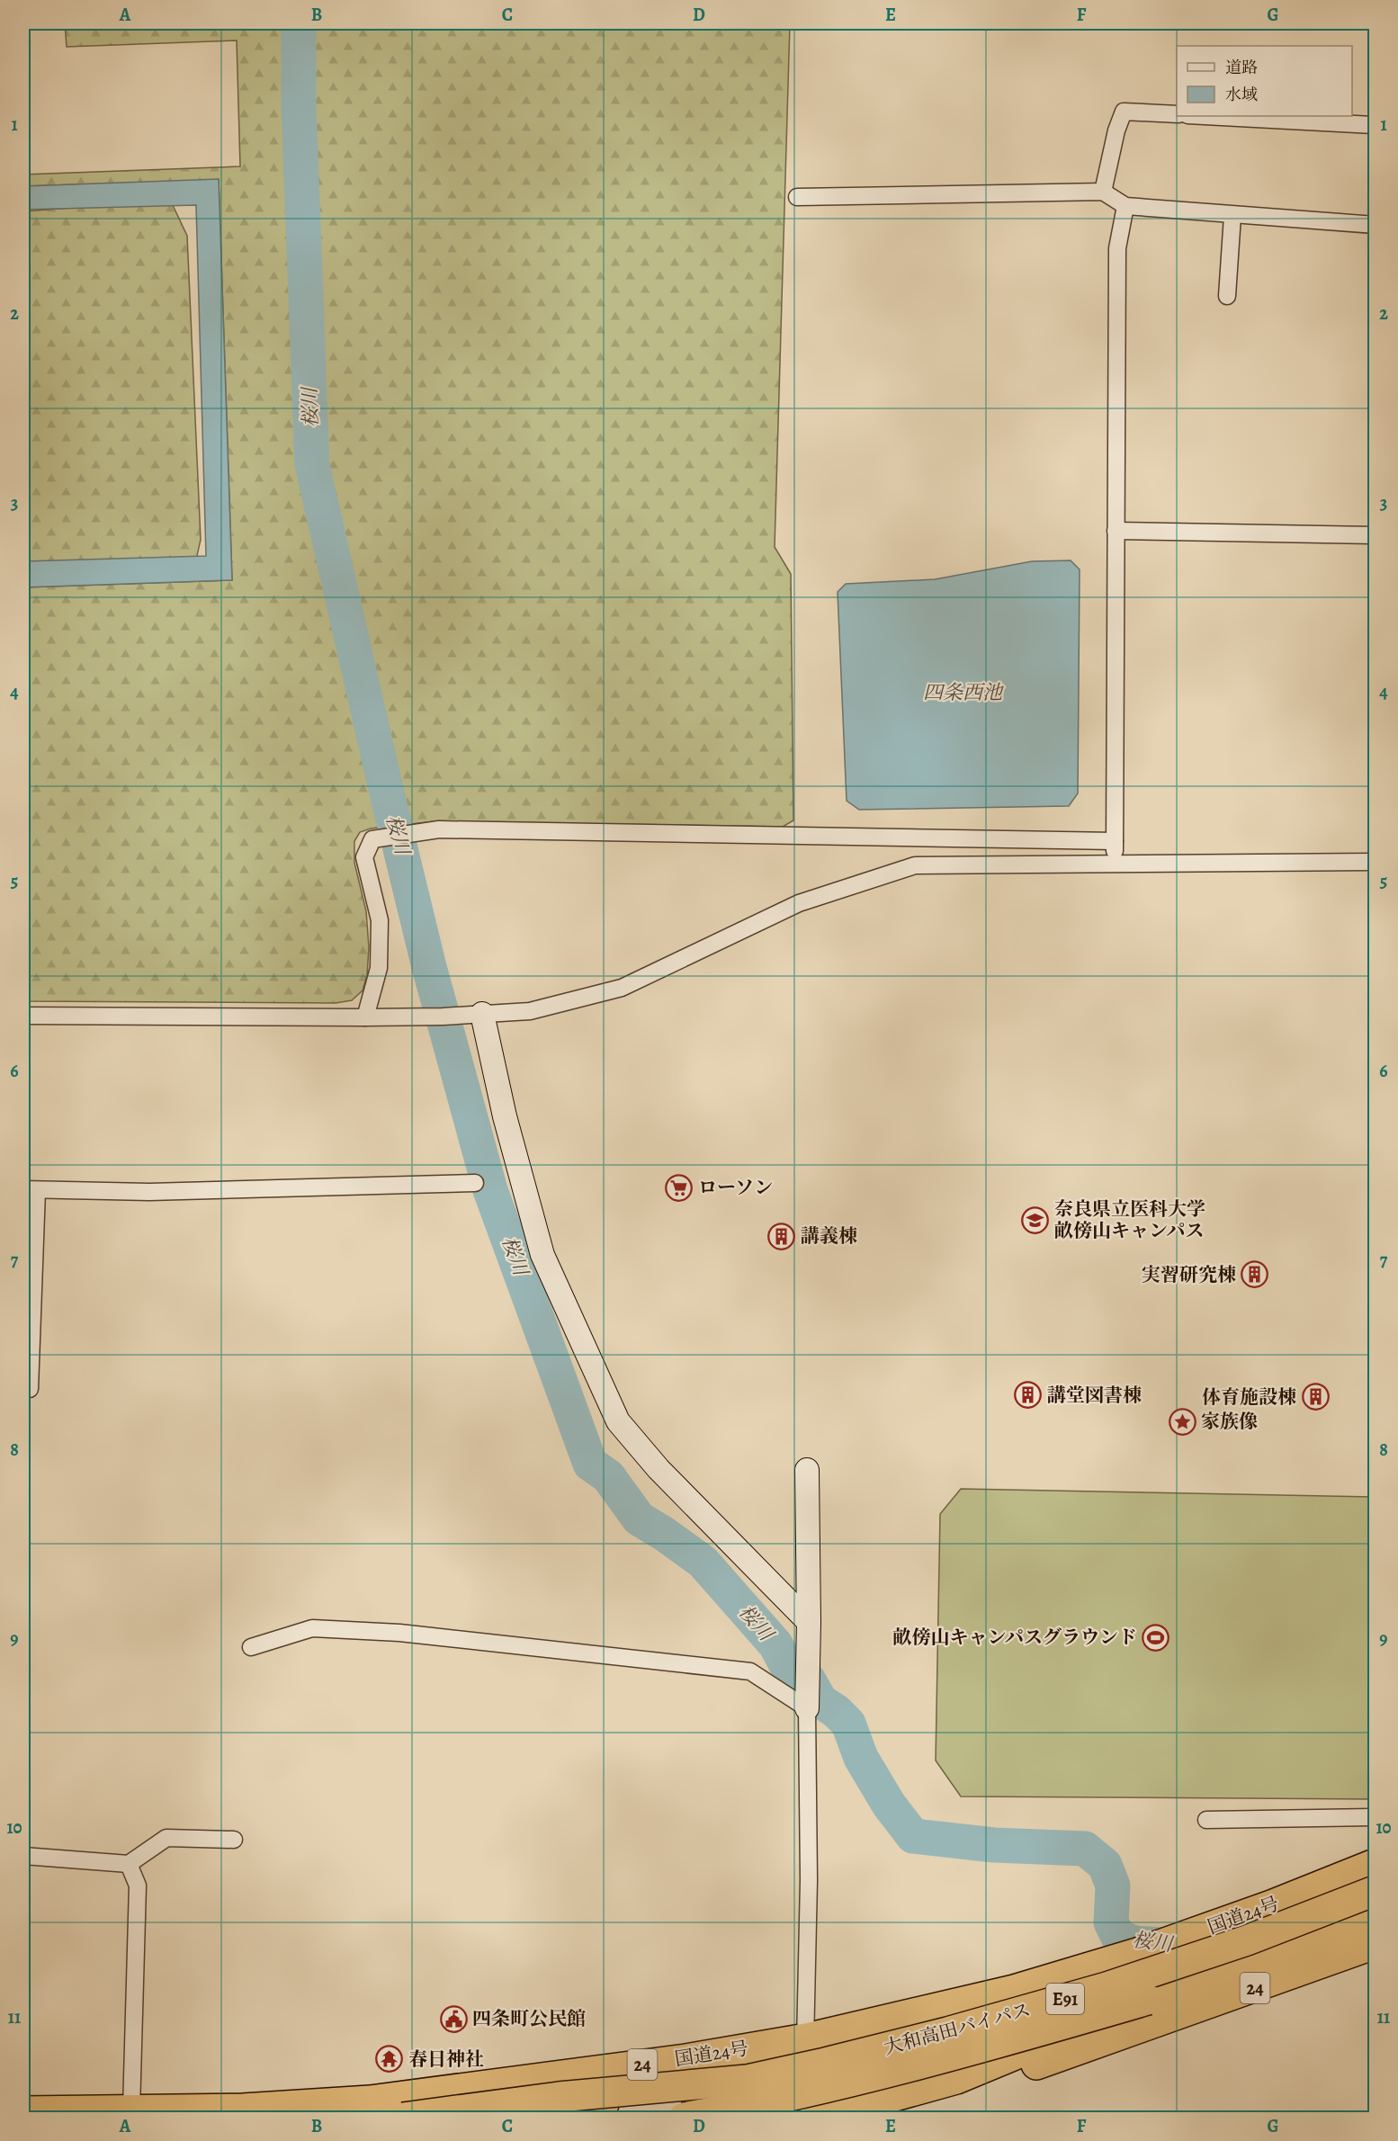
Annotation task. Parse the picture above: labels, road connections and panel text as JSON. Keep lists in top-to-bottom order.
{
  "streets": {
    "highway": [
      "国道24号",
      "24",
      "E91",
      "大和高田バイパス"
    ]
  },
  "water": ["桜川", "四条西池"],
  "places": {
    "supermarket": ["ローソン"],
    "school or university": ["奈良県立医科大学 畝傍山キャンパス"],
    "building": [
      "講義棟",
      "実習研究棟",
      "講堂図書棟",
      "体育施設棟"
    ],
    "place": ["家族像"],
    "sports": ["畝傍山キャンパスグラウンド"],
    "public building": ["四条町公民館"],
    "temple": ["春日神社"]
  },
  "legend": ["道路", "水域"],
  "grid": {
    "columns": [
      "A",
      "B",
      "C",
      "D",
      "E",
      "F",
      "G"
    ],
    "rows": [
      "1",
      "2",
      "3",
      "4",
      "5",
      "6",
      "7",
      "8",
      "9",
      "10",
      "11"
    ]
  }
}
